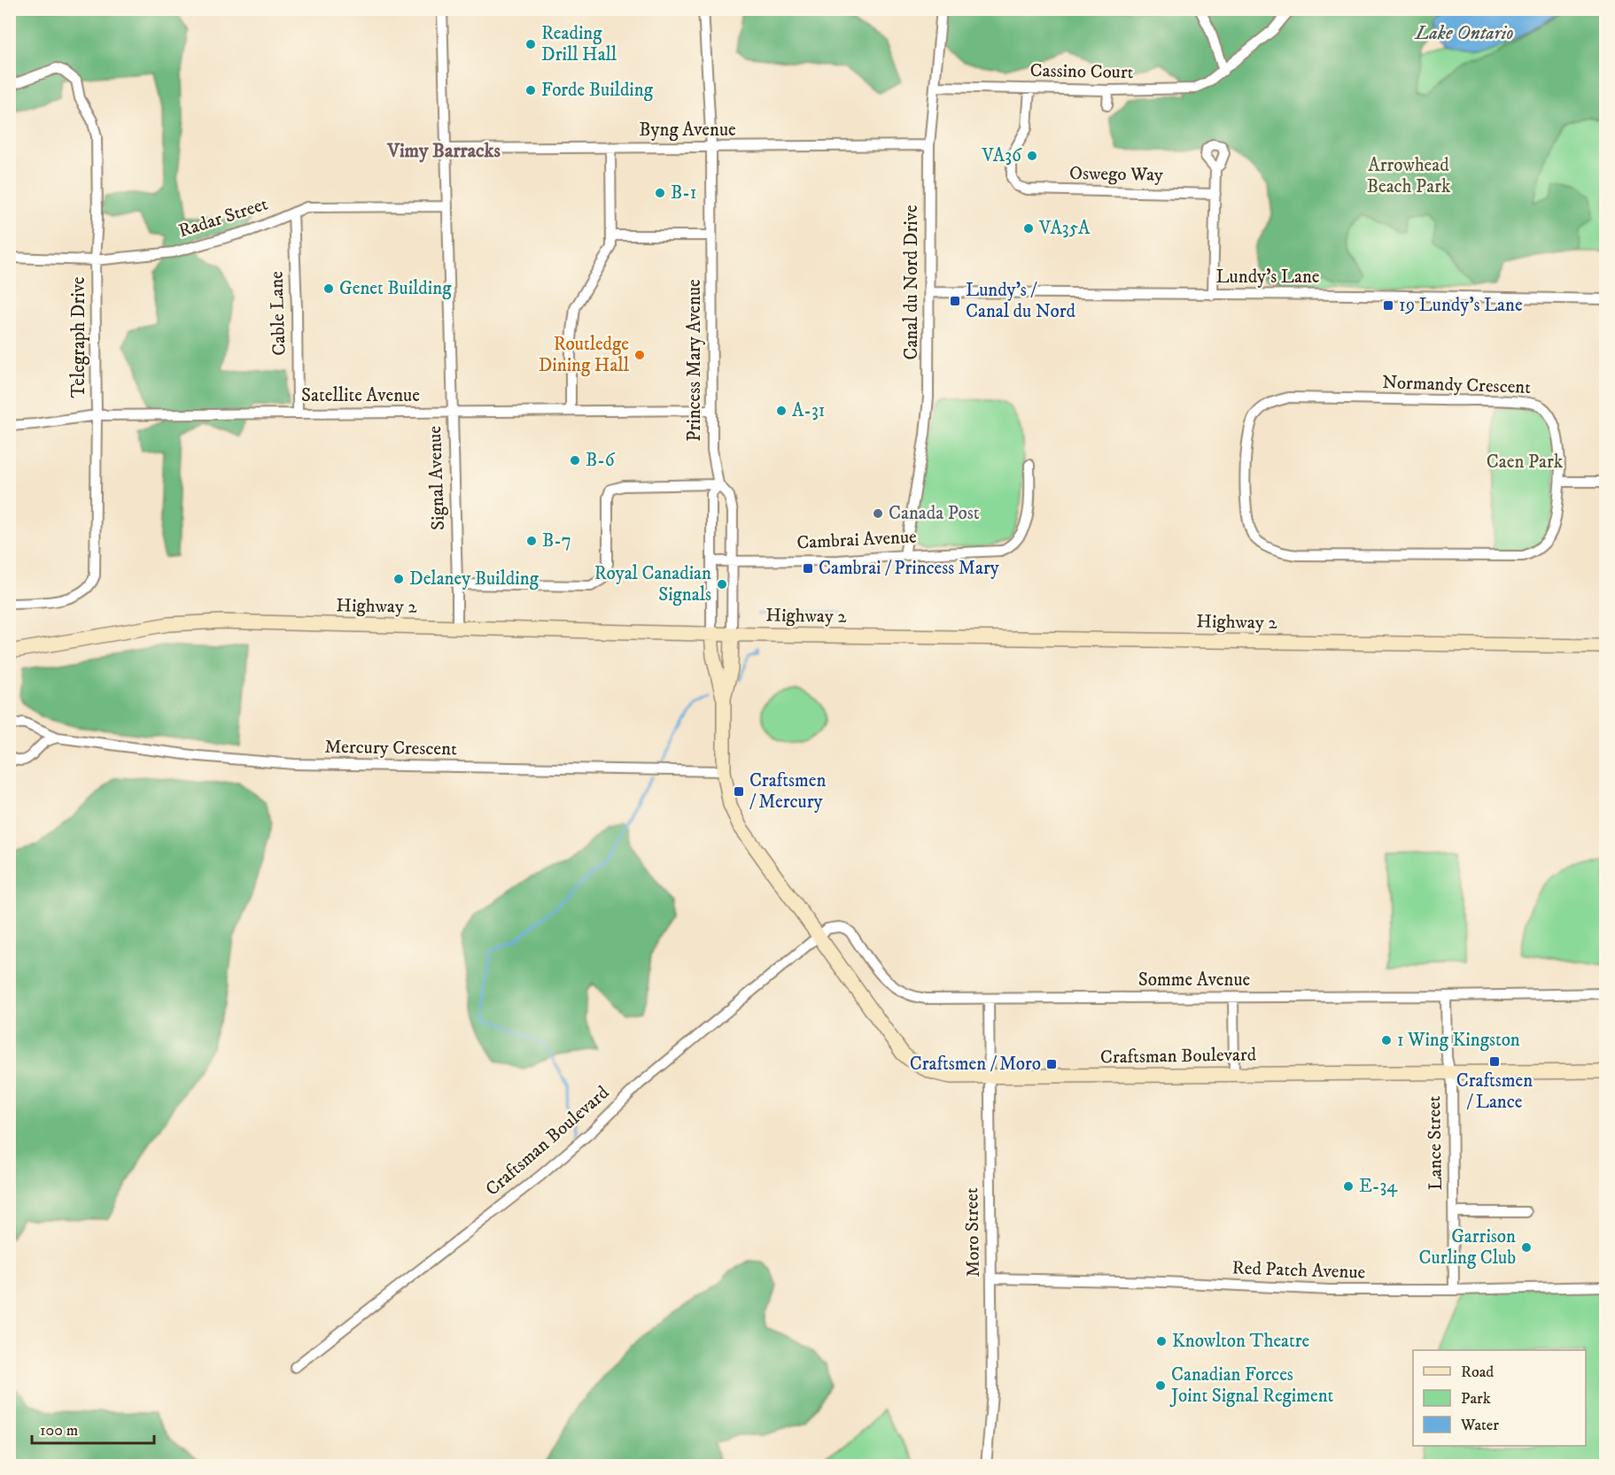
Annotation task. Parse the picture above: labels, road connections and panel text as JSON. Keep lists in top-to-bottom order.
{
  "streets": {
    "main road": ["Highway 2", "Craftsman Boulevard"],
    "street": [
      "Cassino Court",
      "Byng Avenue",
      "Oswego Way",
      "Radar Street",
      "Lundy's Lane",
      "Canal du Nord Drive",
      "Cable Lane",
      "Telegraph Drive",
      "Princess Mary Avenue",
      "Normandy Crescent",
      "Satellite Avenue",
      "Signal Avenue",
      "Cambrai Avenue",
      "Mercury Crescent",
      "Somme Avenue",
      "Lance Street",
      "Moro Street",
      "Red Patch Avenue"
    ]
  },
  "crossings": [
    ["Cassino Court", "Oswego Way"],
    ["Cassino Court", "Canal du Nord Drive"],
    ["Byng Avenue", "Canal du Nord Drive"],
    ["Byng Avenue", "Princess Mary Avenue"],
    ["Byng Avenue", "Signal Avenue"],
    ["Radar Street", "Cable Lane"],
    ["Radar Street", "Telegraph Drive"],
    ["Radar Street", "Signal Avenue"],
    ["Lundy's Lane", "Canal du Nord Drive"],
    ["Canal du Nord Drive", "Cambrai Avenue"],
    ["Cable Lane", "Satellite Avenue"],
    ["Telegraph Drive", "Satellite Avenue"],
    ["Princess Mary Avenue", "Satellite Avenue"],
    ["Princess Mary Avenue", "Cambrai Avenue"],
    ["Princess Mary Avenue", "Highway 2"],
    ["Princess Mary Avenue", "Craftsman Boulevard"],
    ["Satellite Avenue", "Signal Avenue"],
    ["Signal Avenue", "Highway 2"],
    ["Highway 2", "Craftsman Boulevard"],
    ["Mercury Crescent", "Craftsman Boulevard"],
    ["Somme Avenue", "Craftsman Boulevard"],
    ["Somme Avenue", "Lance Street"],
    ["Somme Avenue", "Moro Street"],
    ["Craftsman Boulevard", "Lance Street"],
    ["Craftsman Boulevard", "Moro Street"],
    ["Lance Street", "Red Patch Avenue"],
    ["Moro Street", "Red Patch Avenue"]
  ],
  "districts": ["Vimy Barracks"],
  "water": ["Lake Ontario"],
  "parks": ["Arrowhead Beach Park", "Caen Park"],
  "places": {
    "other": [
      "Reading Drill Hall",
      "Forde Building",
      "VA36",
      "B-1",
      "VA35A",
      "Genet Building",
      "Routledge Dining Hall",
      "A-31",
      "B-6",
      "Canada Post",
      "B-7",
      "Delaney Building",
      "Royal Canadian Signals",
      "1 Wing Kingston",
      "E-34",
      "Garrison Curling Club",
      "Knowlton Theatre",
      "Canadian Forces Joint Signal Regiment"
    ],
    "transit": [
      "Lundy's / Canal du Nord",
      "19 Lundy's Lane",
      "Cambrai / Princess Mary",
      "Craftsmen / Mercury",
      "Craftsmen / Lance",
      "Craftsmen / Moro"
    ]
  },
  "legend": ["Road", "Park", "Water"],
  "scale_bar": "100 m"
}
